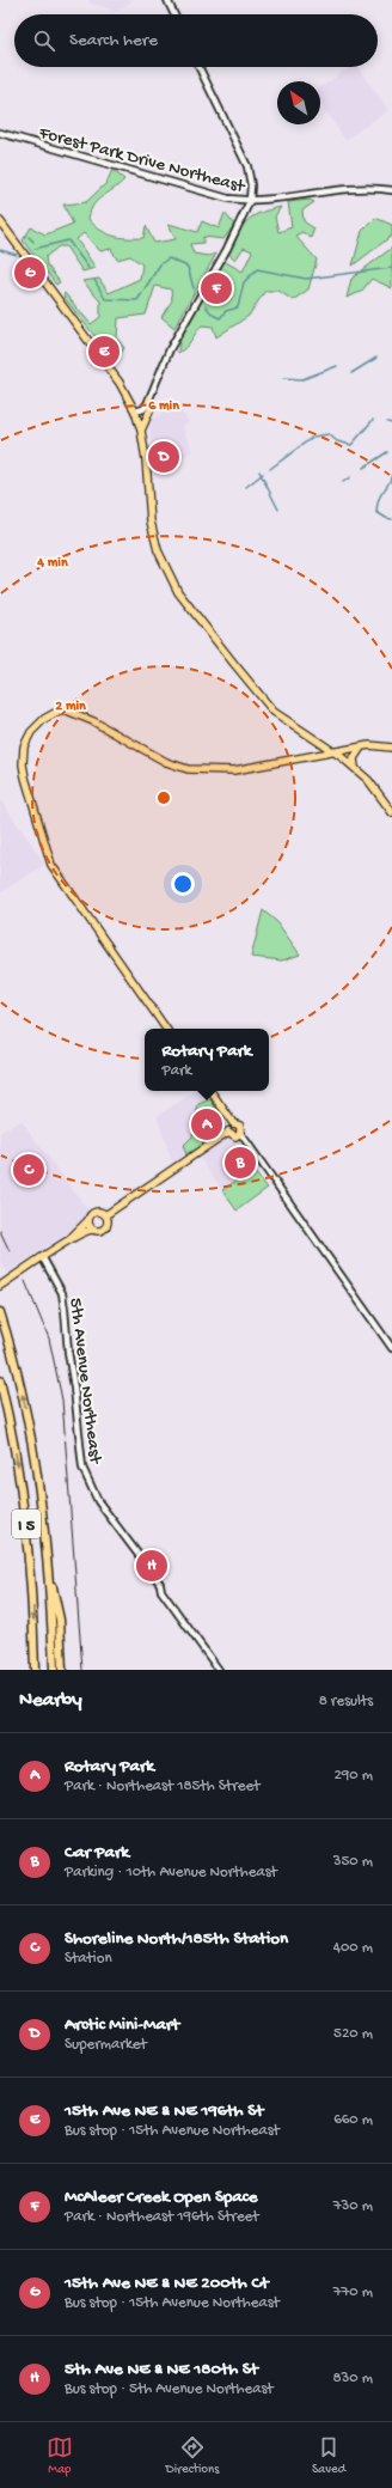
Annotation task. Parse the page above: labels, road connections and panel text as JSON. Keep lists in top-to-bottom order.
{
  "streets": {
    "highway": ["I 5"],
    "street": ["Forest Park Drive Northeast", "5th Avenue Northeast"]
  },
  "north": "top left",
  "page": {
    "search": "Search here",
    "pins": [
      "G",
      "F",
      "E",
      "D",
      "A",
      "B",
      "C",
      "H"
    ],
    "popup": ["Rotary Park", "Park"],
    "heading": ["Nearby", "8 results"],
    "list": [
      {
        "mark": "A",
        "name": "Rotary Park",
        "note": "Park · Northeast 185th Street",
        "value": "290 m"
      },
      {
        "mark": "B",
        "name": "Car Park",
        "note": "Parking · 10th Avenue Northeast",
        "value": "350 m"
      },
      {
        "mark": "C",
        "name": "Shoreline North/185th Station",
        "note": "Station",
        "value": "400 m"
      },
      {
        "mark": "D",
        "name": "Arctic Mini-Mart",
        "note": "Supermarket",
        "value": "520 m"
      },
      {
        "mark": "E",
        "name": "15th Ave NE & NE 196th St",
        "note": "Bus stop · 15th Avenue Northeast",
        "value": "660 m"
      },
      {
        "mark": "F",
        "name": "McAleer Creek Open Space",
        "note": "Park · Northeast 196th Street",
        "value": "730 m"
      },
      {
        "mark": "G",
        "name": "15th Ave NE & NE 200th Ct",
        "note": "Bus stop · 15th Avenue Northeast",
        "value": "770 m"
      },
      {
        "mark": "H",
        "name": "5th Ave NE & NE 180th St",
        "note": "Bus stop · 5th Avenue Northeast",
        "value": "830 m"
      }
    ],
    "nav": ["Map", "Directions", "Saved"]
  },
  "rings": ["6 min", "4 min", "2 min"]
}
